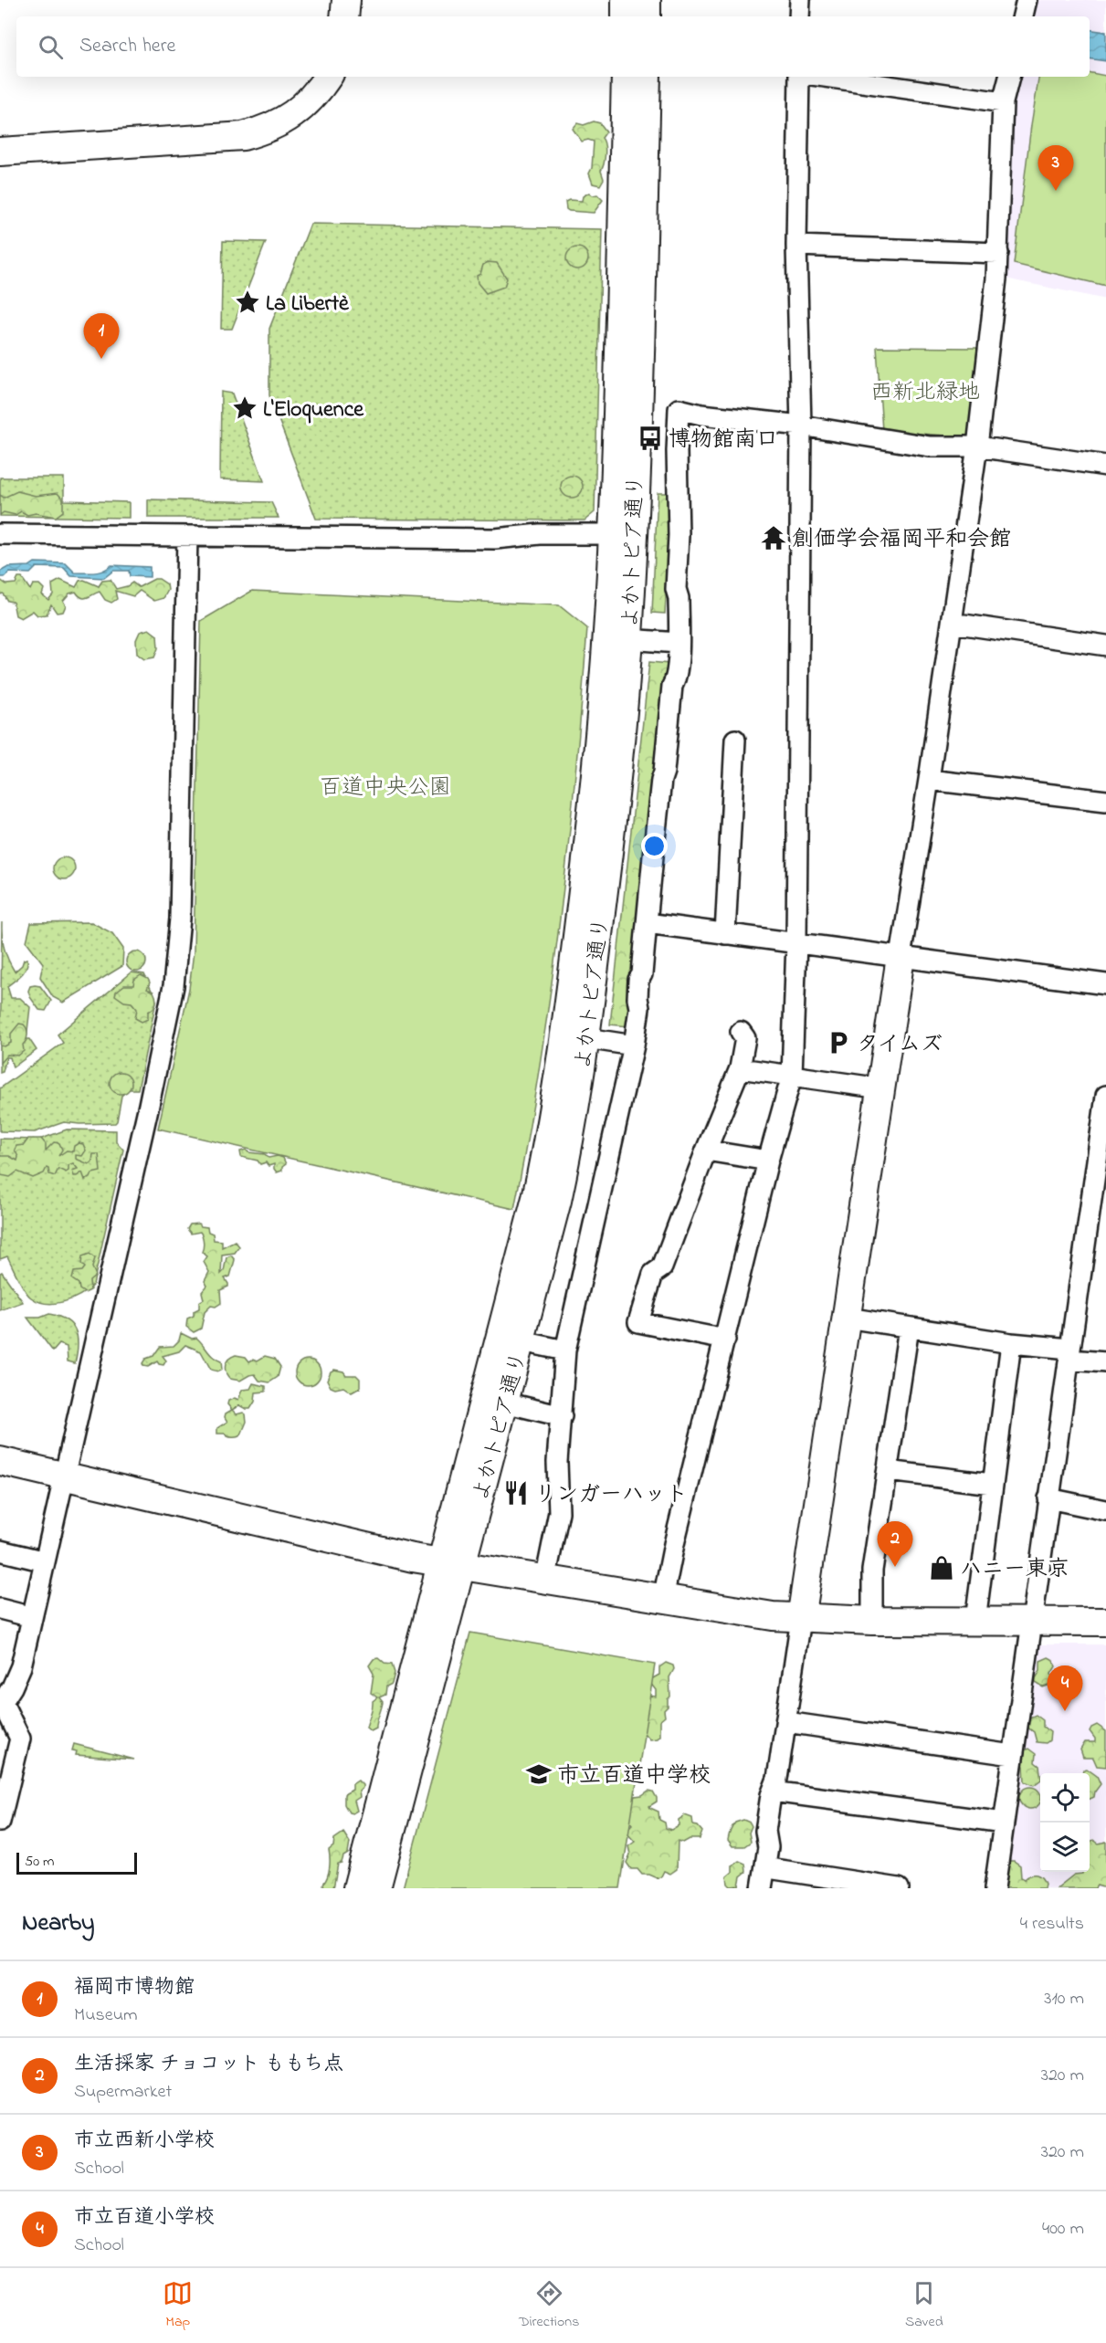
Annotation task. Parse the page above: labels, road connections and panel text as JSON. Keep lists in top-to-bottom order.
{
  "streets": {
    "street": ["よかトピア通り"]
  },
  "parks": ["西新北緑地", "百道中央公園"],
  "places": {
    "place": ["La Libertè", "L'Eloquence"],
    "bus stop": ["博物館南口"],
    "temple": ["創価学会福岡平和会館"],
    "parking": ["タイムズ"],
    "restaurant": ["リンガーハット"],
    "shop": ["ハニー東京"],
    "school or university": ["市立百道中学校"]
  },
  "scale_bar": "50 m",
  "page": {
    "search": "Search here",
    "pins": [
      "3",
      "1",
      "2",
      "4"
    ],
    "scale": "50 m",
    "heading": ["Nearby", "4 results"],
    "list": [
      {
        "mark": "1",
        "name": "福岡市博物館",
        "note": "Museum",
        "value": "310 m"
      },
      {
        "mark": "2",
        "name": "生活採家 チョコット ももち点",
        "note": "Supermarket",
        "value": "320 m"
      },
      {
        "mark": "3",
        "name": "市立西新小学校",
        "note": "School",
        "value": "320 m"
      },
      {
        "mark": "4",
        "name": "市立百道小学校",
        "note": "School",
        "value": "400 m"
      }
    ],
    "nav": ["Map", "Directions", "Saved"]
  }
}
